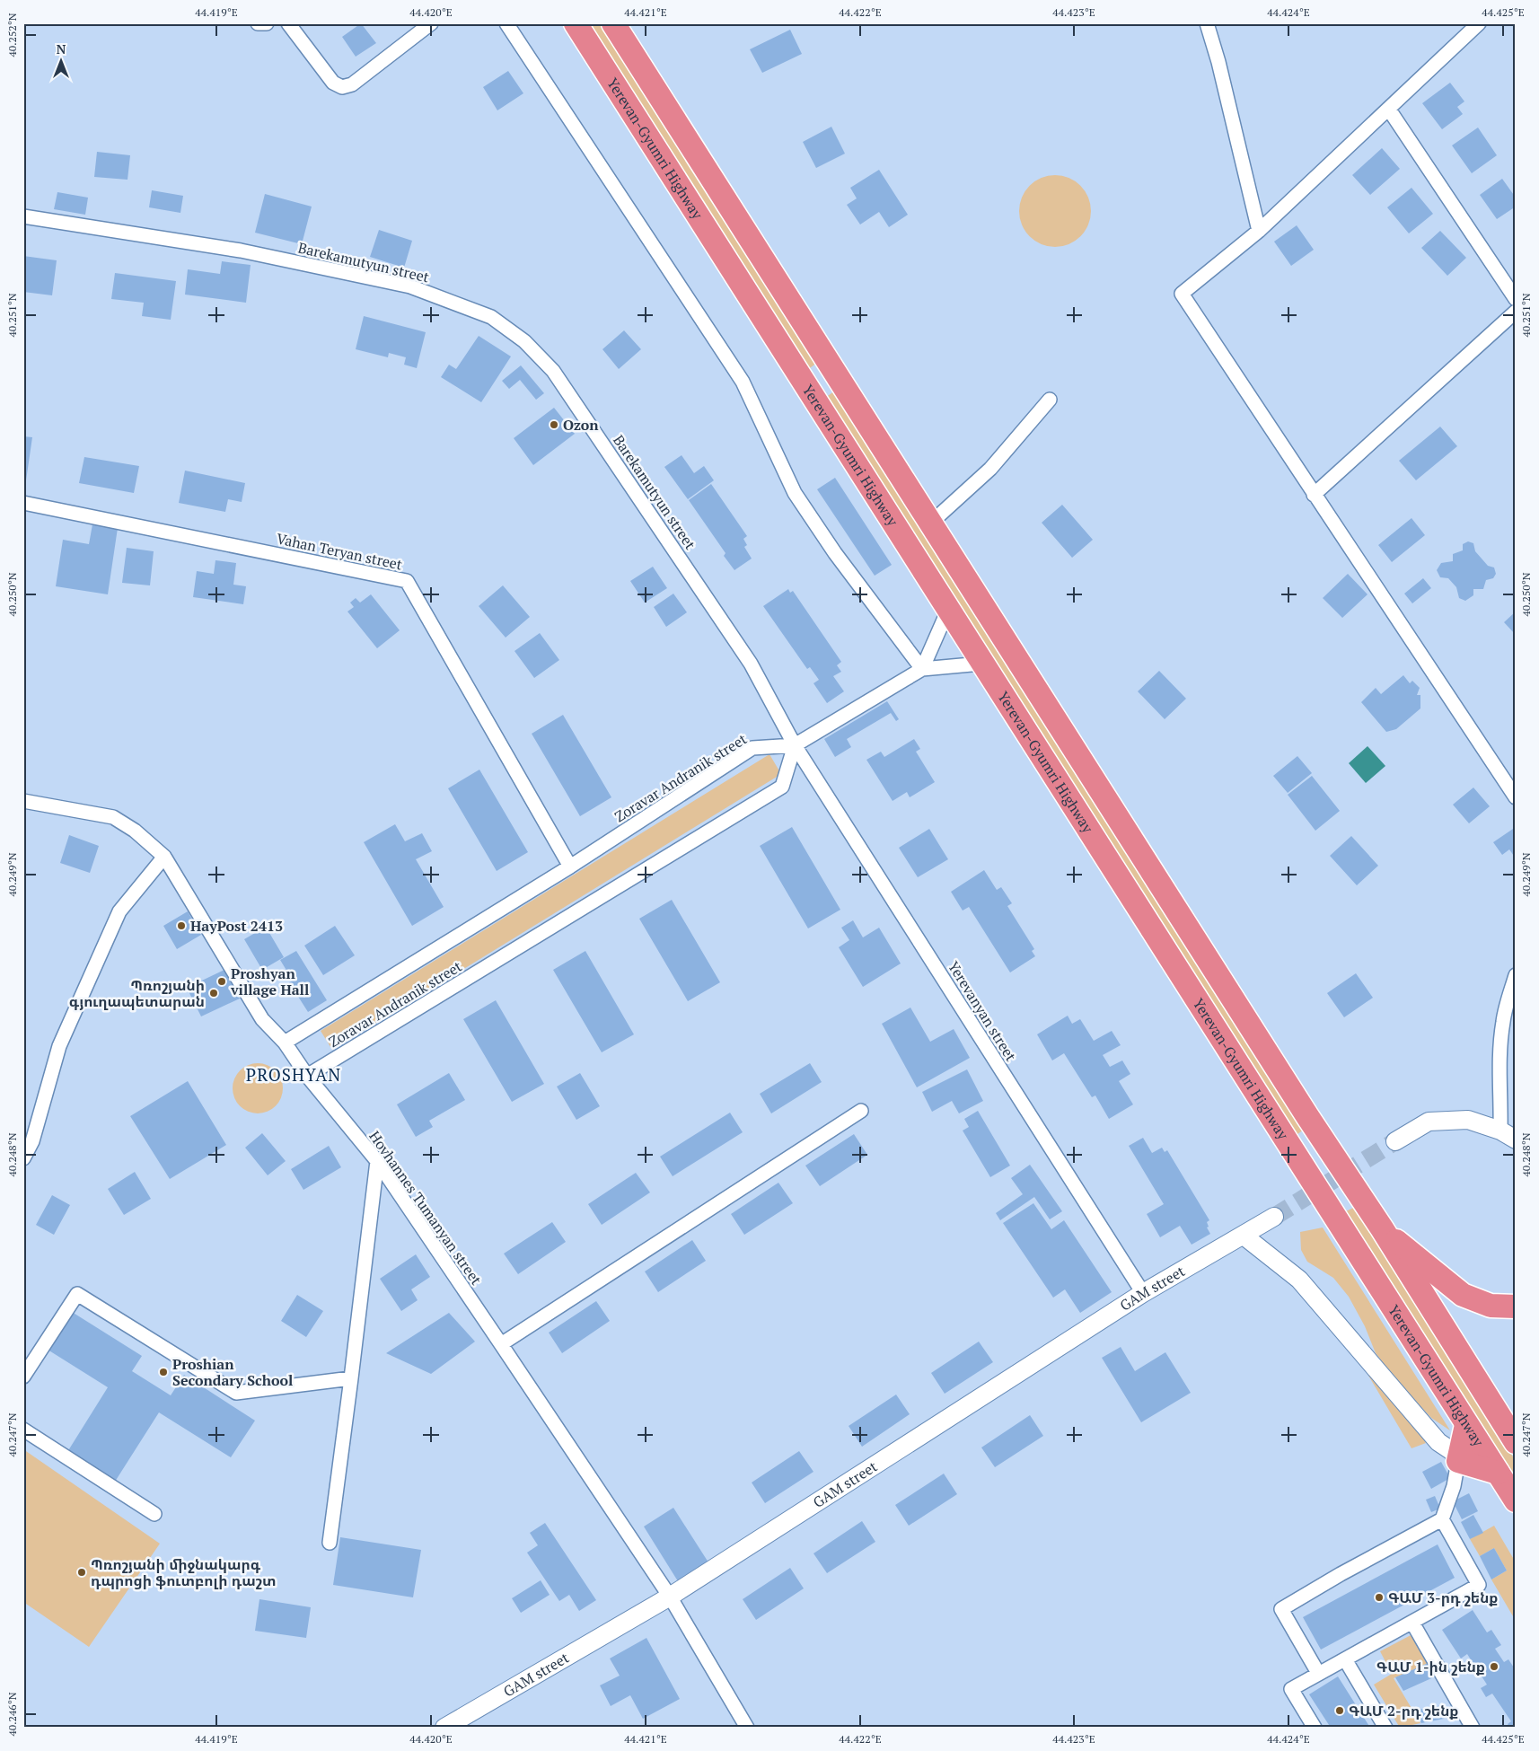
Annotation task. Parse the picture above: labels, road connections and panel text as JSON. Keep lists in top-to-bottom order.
{
  "streets": {
    "highway": ["Yerevan-Gyumri Highway"],
    "street": [
      "Barekamutyun street",
      "Vahan Teryan street",
      "Zoravar Andranik street",
      "Yerevanyan street",
      "Hovhannes Tumanyan street",
      "GAM street"
    ]
  },
  "crossings": [
    ["Barekamutyun street", "Zoravar Andranik street"],
    ["Barekamutyun street", "Yerevanyan street"],
    ["Vahan Teryan street", "Zoravar Andranik street"],
    ["Zoravar Andranik street", "Yerevanyan street"],
    ["Zoravar Andranik street", "Hovhannes Tumanyan street"],
    ["Yerevanyan street", "GAM street"],
    ["Hovhannes Tumanyan street", "GAM street"]
  ],
  "districts": ["PROSHYAN"],
  "places": [
    "Ozon",
    "HayPost 2413",
    "Proshyan village Hall",
    "Պռոշյանի գյուղապետարան",
    "Proshian Secondary School",
    "Պռոշյանի միջնակարգ դպրոցի ֆուտբոլի դաշտ",
    "ԳԱՄ 3-րդ շենք",
    "ԳԱՄ 1-ին շենք",
    "ԳԱՄ 2-րդ շենք"
  ],
  "north": "top",
  "coordinates": [
    "44.419°E",
    "44.420°E",
    "44.421°E",
    "44.422°E",
    "44.423°E",
    "44.424°E",
    "44.425°E",
    "40.252°N",
    "40.251°N",
    "40.250°N",
    "40.249°N",
    "40.248°N",
    "40.247°N",
    "40.246°N"
  ]
}
